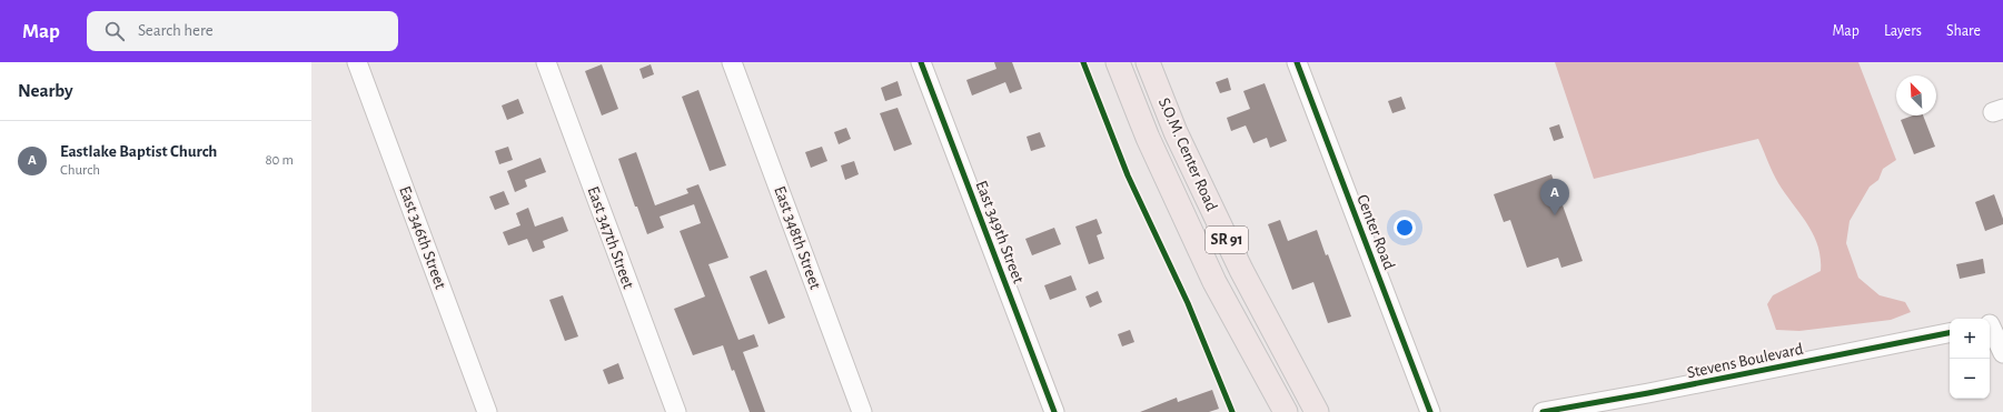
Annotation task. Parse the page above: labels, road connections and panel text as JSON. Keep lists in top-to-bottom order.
{
  "streets": {
    "main road": ["S.O.M. Center Road", "SR 91"],
    "street": [
      "East 349th Street",
      "Center Road",
      "East 346th Street",
      "East 347th Street",
      "East 348th Street",
      "Stevens Boulevard"
    ]
  },
  "north": "top left",
  "page": {
    "header": "Map",
    "search": "Search here",
    "nav": ["Map", "Layers", "Share"],
    "heading": "Nearby",
    "list": [
      {
        "mark": "A",
        "name": "Eastlake Baptist Church",
        "note": "Church",
        "value": "80 m"
      }
    ],
    "pins": "A",
    "map_buttons": ["+", "−"]
  }
}
